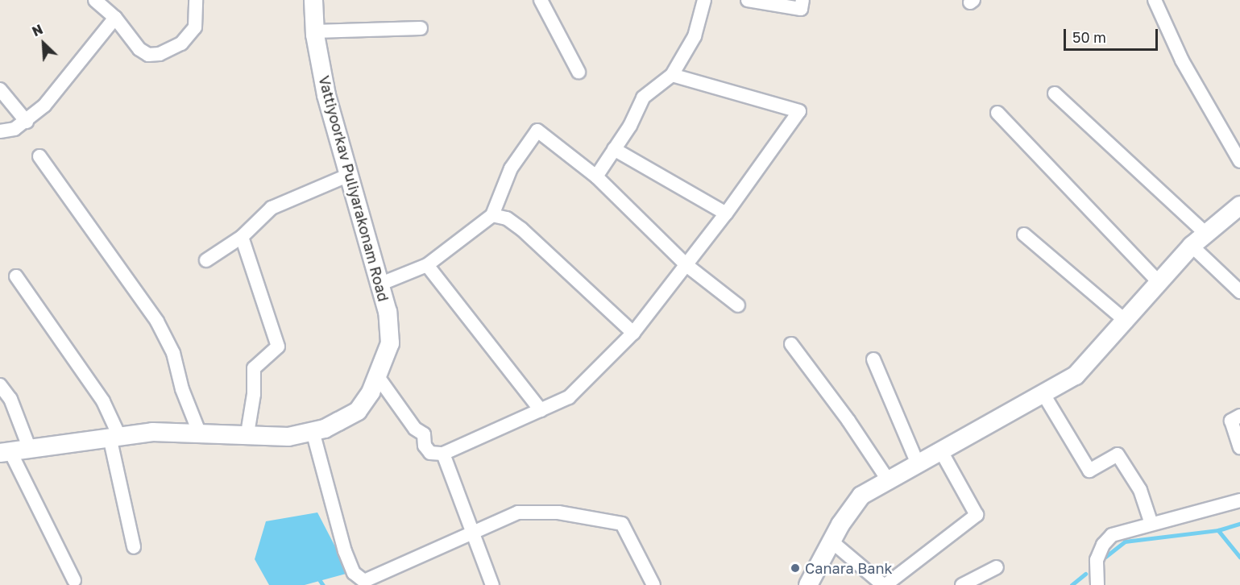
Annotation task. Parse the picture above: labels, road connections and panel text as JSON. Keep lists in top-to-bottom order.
{
  "streets": {
    "main road": ["Vattiyoorkav Puliyarakonam Road"]
  },
  "places": ["Canara Bank"],
  "scale_bar": "50 m",
  "north": "top left"
}
